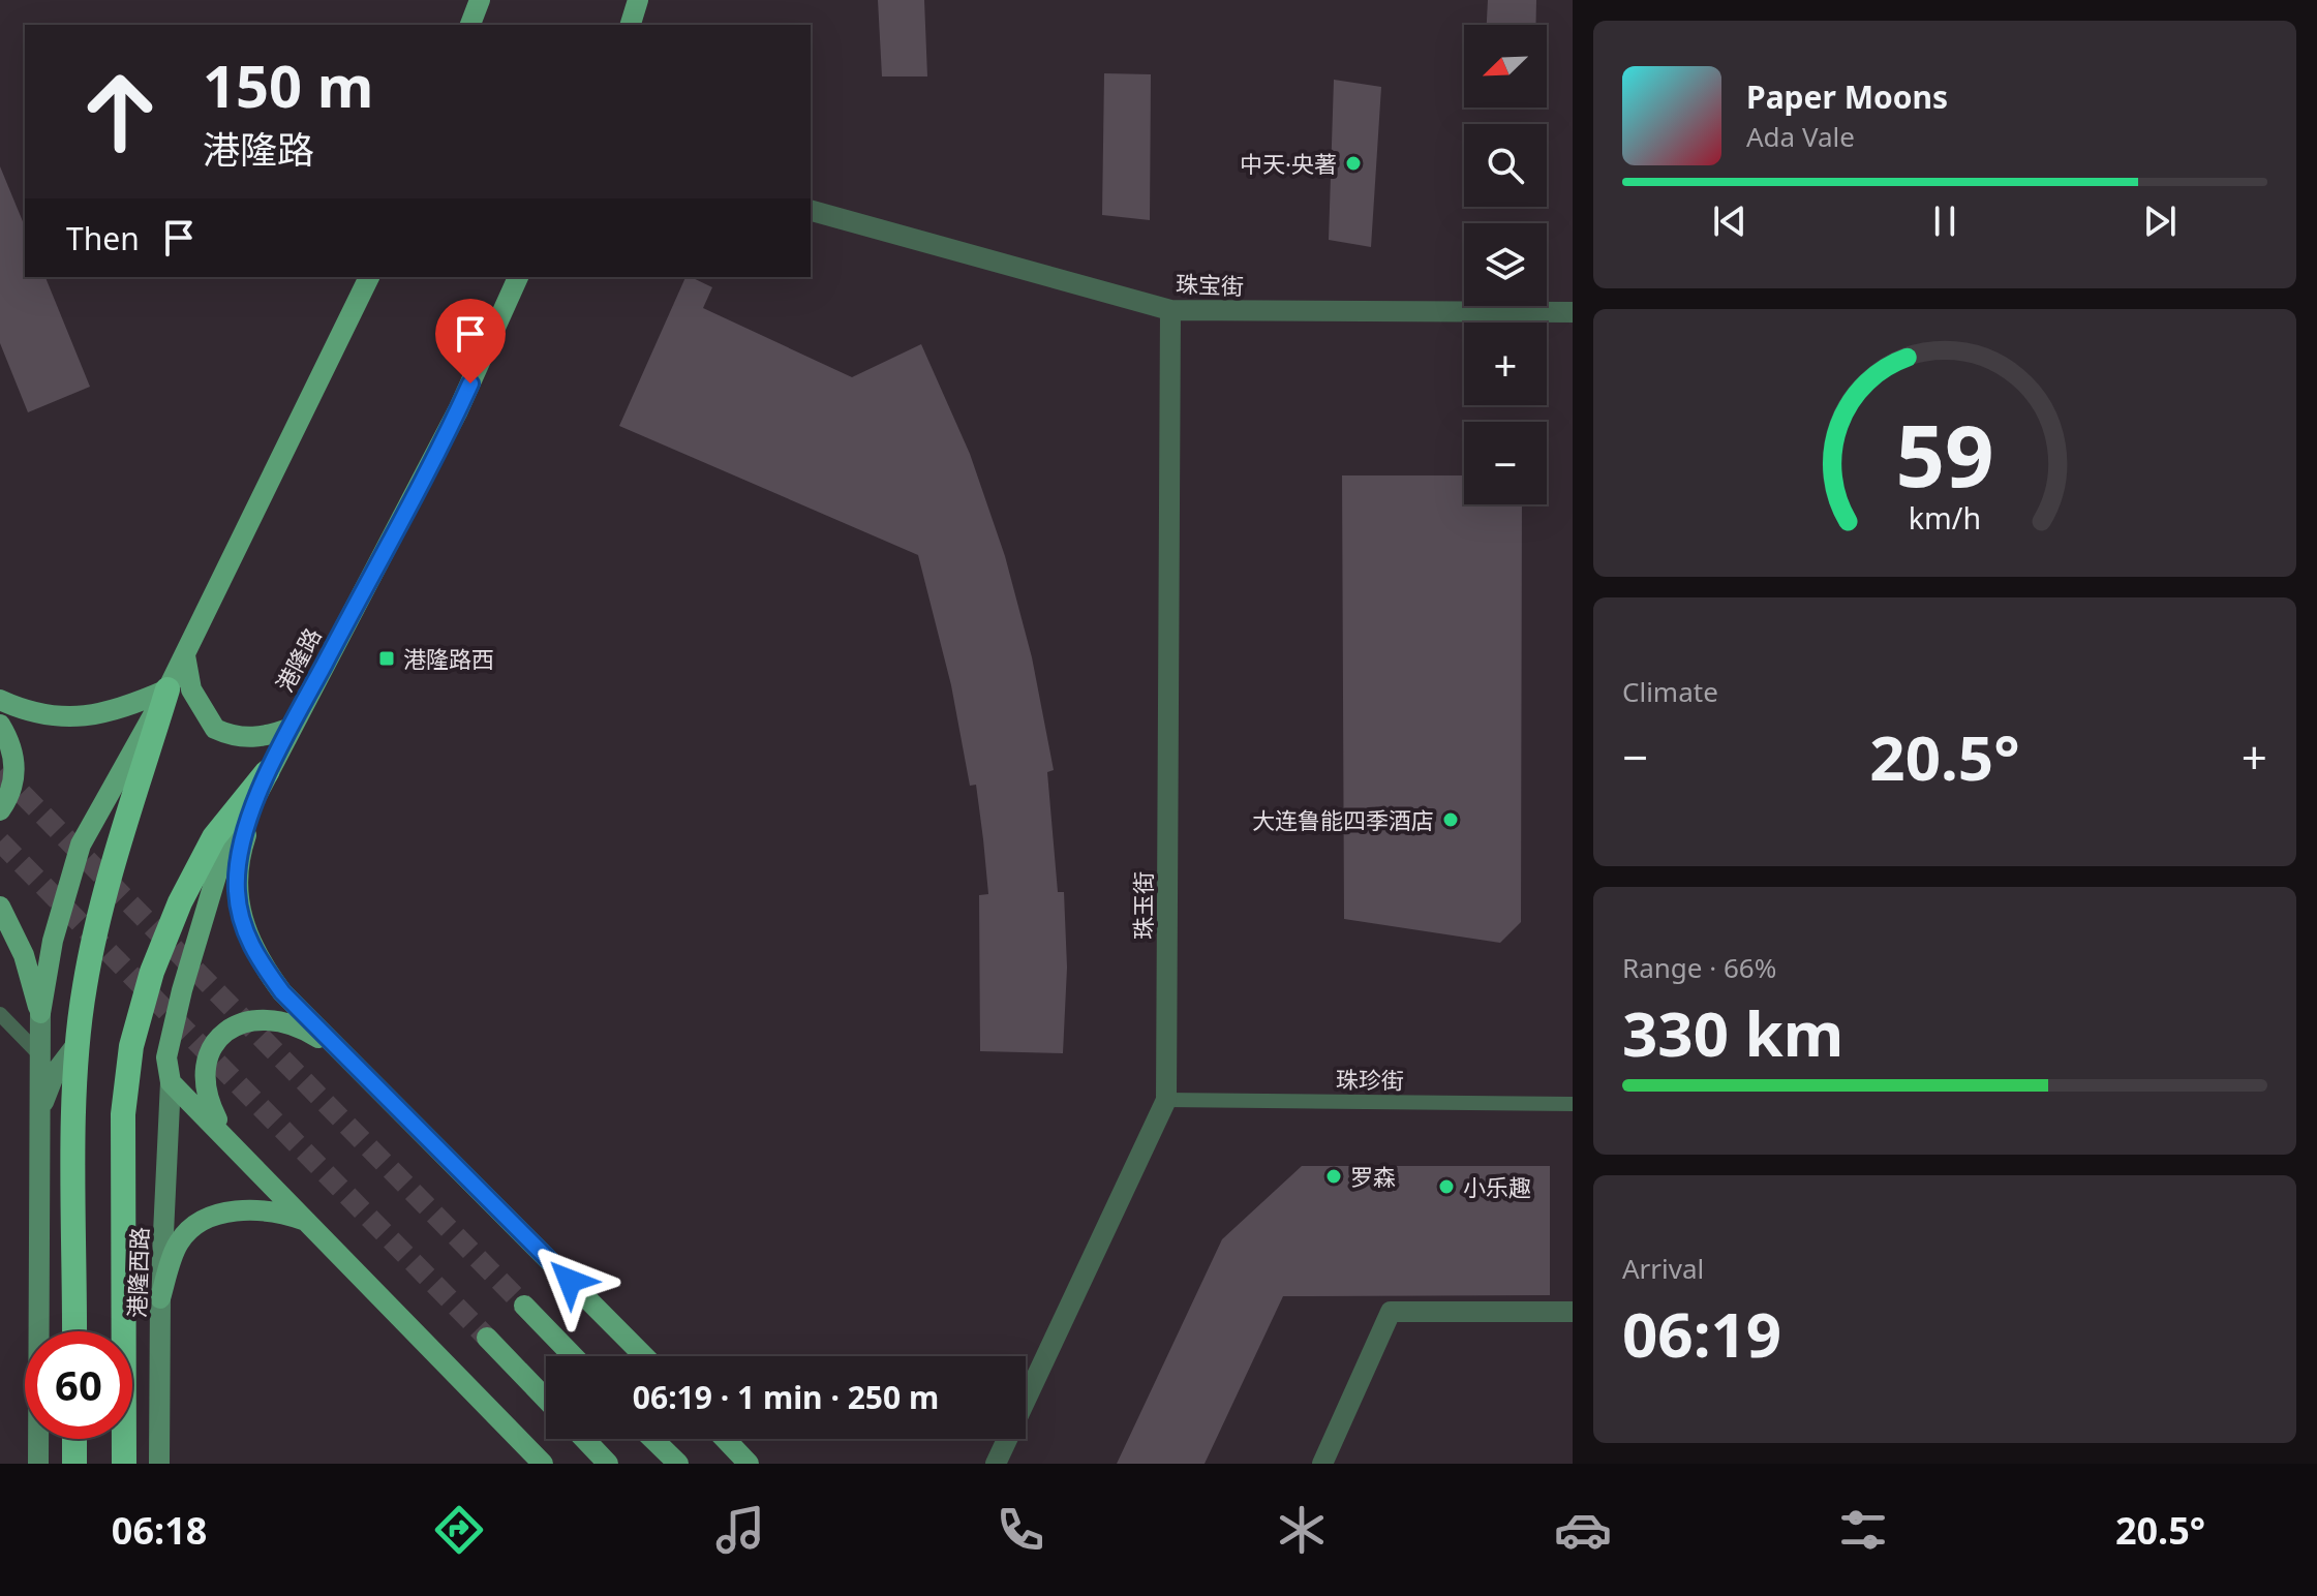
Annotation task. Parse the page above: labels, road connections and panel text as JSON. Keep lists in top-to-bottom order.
{
  "streets": {
    "main road": ["港隆路", "港隆西路"],
    "street": ["珠宝街", "珠玉街"],
    "lane": ["珠珍街"]
  },
  "crossings": [
    ["珠宝街", "珠玉街"],
    ["港隆路", "港隆西路"],
    ["珠玉街", "珠珍街"]
  ],
  "places": {
    "other": [
      "中天·央著",
      "大连鲁能四季酒店",
      "罗森",
      "小乐趣"
    ],
    "transit": ["港隆路西"]
  },
  "north": "bottom left",
  "page": {
    "map_buttons": ["+", "−"],
    "turn": ["150 m", "港隆路"],
    "song": ["Paper Moons", "Ada Vale"],
    "then": "Then",
    "tile": [
      "Climate",
      ["Range · 66%", "330 km"],
      ["Arrival", "06:19"]
    ],
    "heat": ["−", "20.5°", "+"],
    "limit": "60",
    "trip": "06:19 · 1 min · 250 m",
    "tabs": ["06:18", "20.5°"],
    "gauge": ["59", "km/h"]
  }
}
